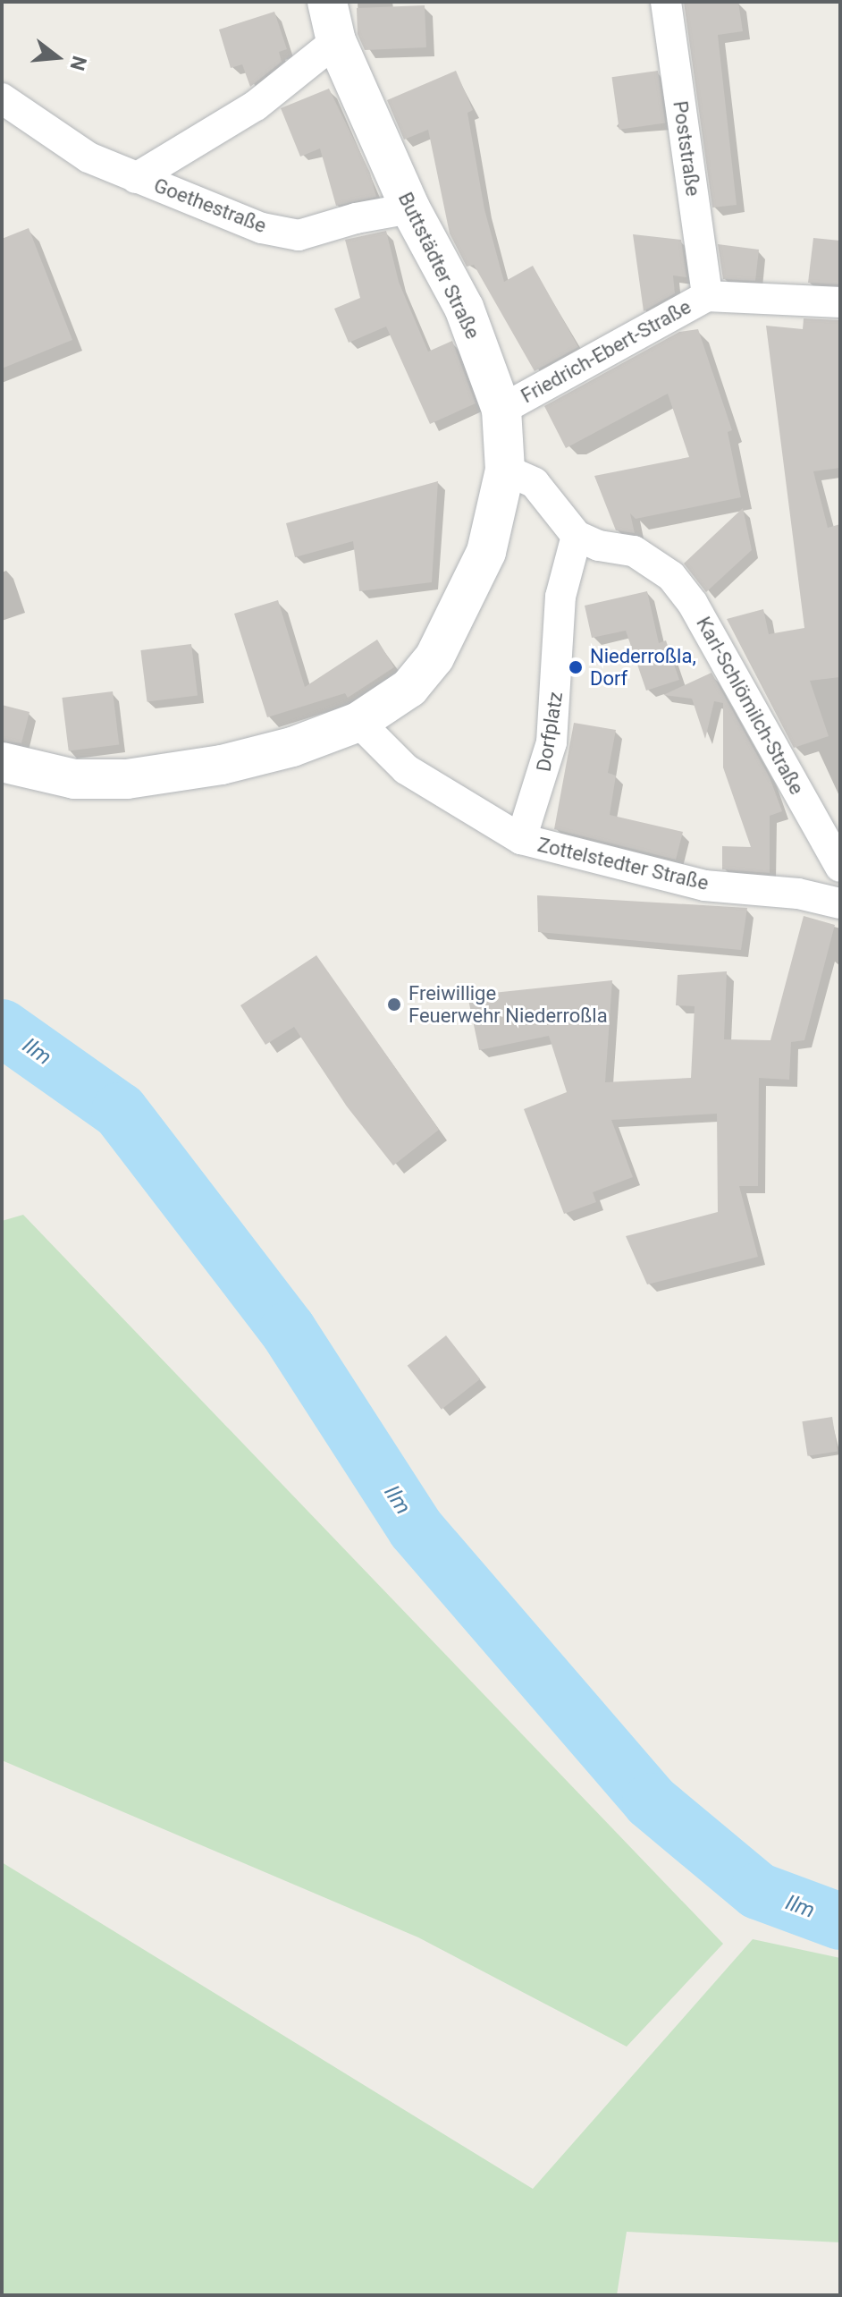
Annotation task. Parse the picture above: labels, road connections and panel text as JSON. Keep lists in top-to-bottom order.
{
  "streets": {
    "main road": ["Buttstädter Straße"],
    "street": [
      "Poststraße",
      "Goethestraße",
      "Friedrich-Ebert-Straße",
      "Karl-Schlömilch-Straße",
      "Dorfplatz",
      "Zottelstedter Straße"
    ]
  },
  "crossings": [
    ["Poststraße", "Friedrich-Ebert-Straße"],
    ["Goethestraße", "Buttstädter Straße"],
    ["Buttstädter Straße", "Friedrich-Ebert-Straße"],
    ["Buttstädter Straße", "Zottelstedter Straße"],
    ["Karl-Schlömilch-Straße", "Dorfplatz"],
    ["Dorfplatz", "Zottelstedter Straße"]
  ],
  "water": ["Ilm"],
  "places": ["Niederroßla, Dorf", "Freiwillige Feuerwehr Niederroßla"],
  "north": "right"
}
